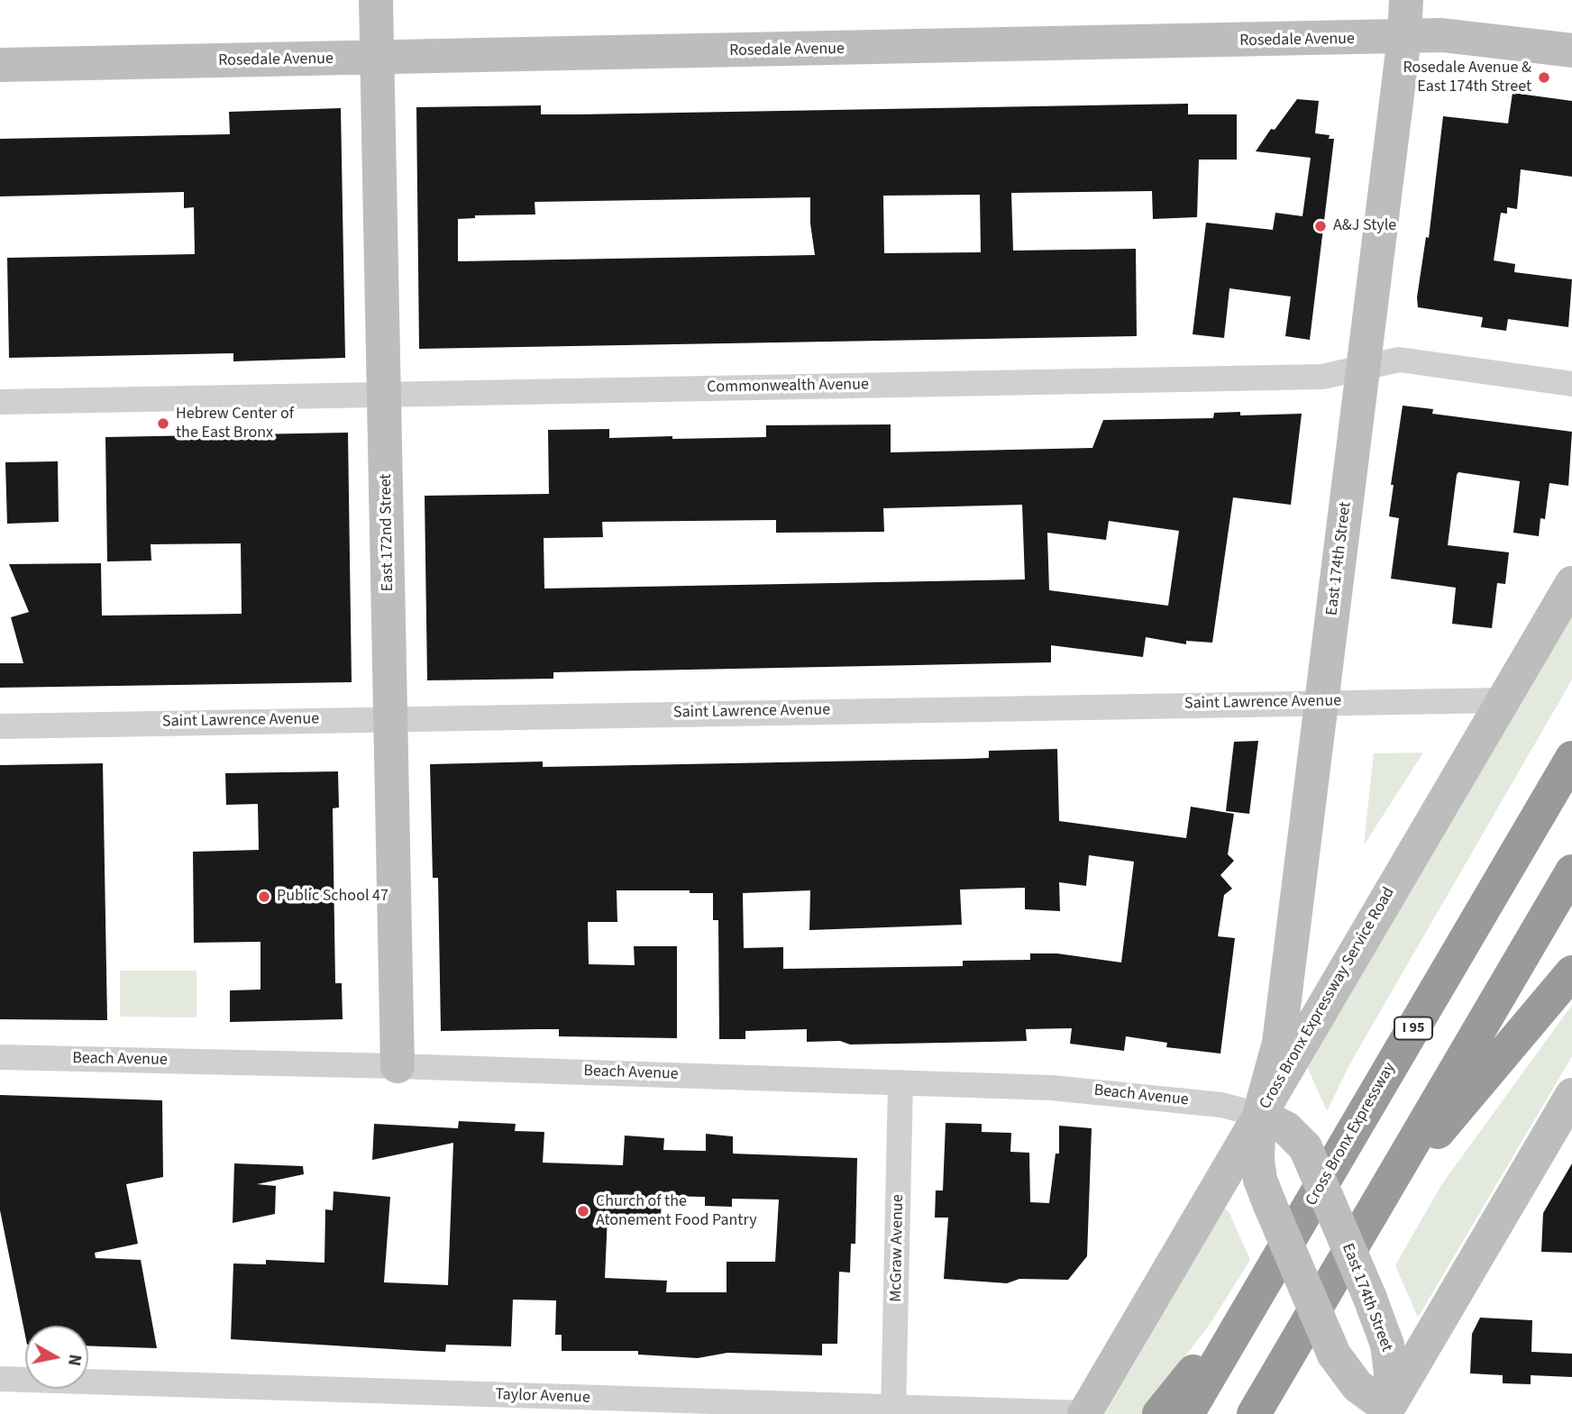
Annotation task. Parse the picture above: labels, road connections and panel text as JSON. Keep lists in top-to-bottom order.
{
  "streets": {
    "highway": ["I 95", "Cross Bronx Expressway"],
    "main road": [
      "Rosedale Avenue",
      "East 172nd Street",
      "East 174th Street",
      "Cross Bronx Expressway Service Road"
    ],
    "street": [
      "Commonwealth Avenue",
      "Saint Lawrence Avenue",
      "Beach Avenue",
      "McGraw Avenue",
      "Taylor Avenue"
    ]
  },
  "crossings": [
    ["Rosedale Avenue", "East 172nd Street"],
    ["Rosedale Avenue", "East 174th Street"],
    ["Commonwealth Avenue", "East 172nd Street"],
    ["Commonwealth Avenue", "East 174th Street"],
    ["East 172nd Street", "Saint Lawrence Avenue"],
    ["East 172nd Street", "Beach Avenue"],
    ["East 174th Street", "Saint Lawrence Avenue"],
    ["East 174th Street", "Cross Bronx Expressway Service Road"],
    ["East 174th Street", "Beach Avenue"],
    ["Saint Lawrence Avenue", "Cross Bronx Expressway Service Road"],
    ["Cross Bronx Expressway Service Road", "Beach Avenue"],
    ["Cross Bronx Expressway Service Road", "Taylor Avenue"],
    ["Beach Avenue", "McGraw Avenue"],
    ["McGraw Avenue", "Taylor Avenue"]
  ],
  "places": [
    "Rosedale Avenue & East 174th Street",
    "A&J Style",
    "Hebrew Center of the East Bronx",
    "Public School 47",
    "Church of the Atonement Food Pantry"
  ],
  "north": "right"
}
